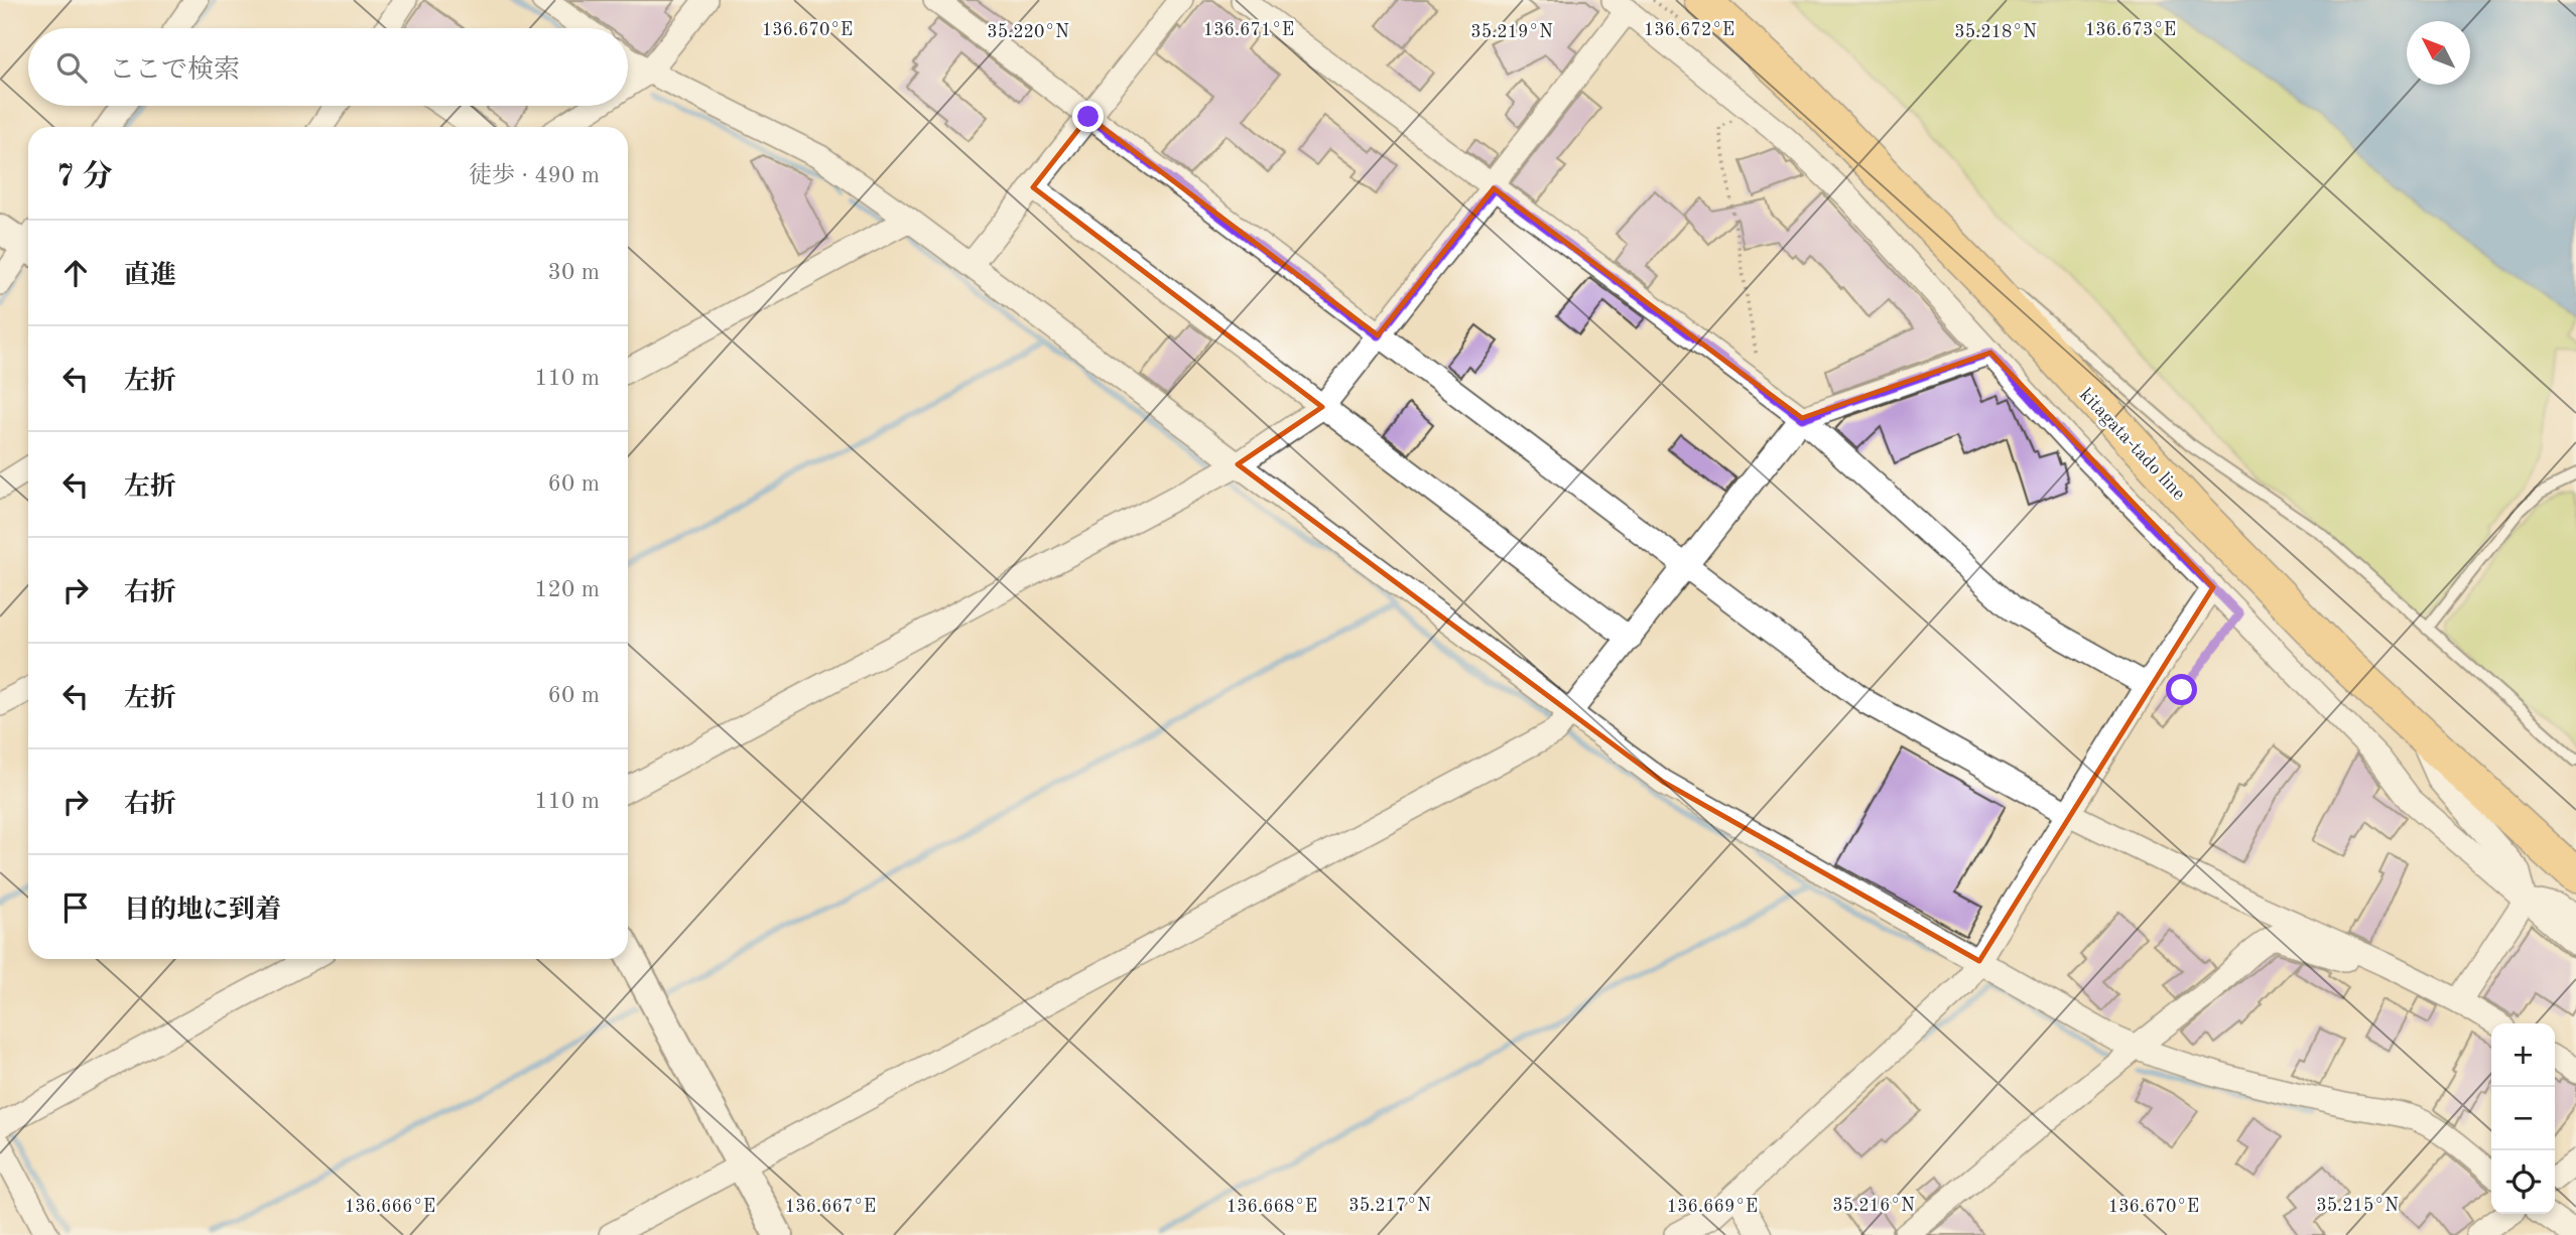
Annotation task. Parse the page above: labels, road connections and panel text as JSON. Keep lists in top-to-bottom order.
{
  "streets": {
    "main road": ["kitagata-tado line"]
  },
  "north": "top left",
  "page": {
    "search": "ここで検索",
    "heading": ["7 分", "徒歩 · 490 m"],
    "list": [
      ["直進", "30 m"],
      ["左折", "110 m"],
      ["左折", "60 m"],
      ["右折", "120 m"],
      ["左折", "60 m"],
      ["右折", "110 m"],
      "目的地に到着"
    ],
    "map_buttons": ["+", "−"]
  },
  "coordinates": [
    "136.670°E",
    "136.671°E",
    "136.672°E",
    "136.673°E",
    "35.220°N",
    "35.219°N",
    "35.218°N",
    "35.217°N",
    "35.216°N",
    "35.215°N",
    "136.666°E",
    "136.667°E",
    "136.668°E",
    "136.669°E"
  ]
}
